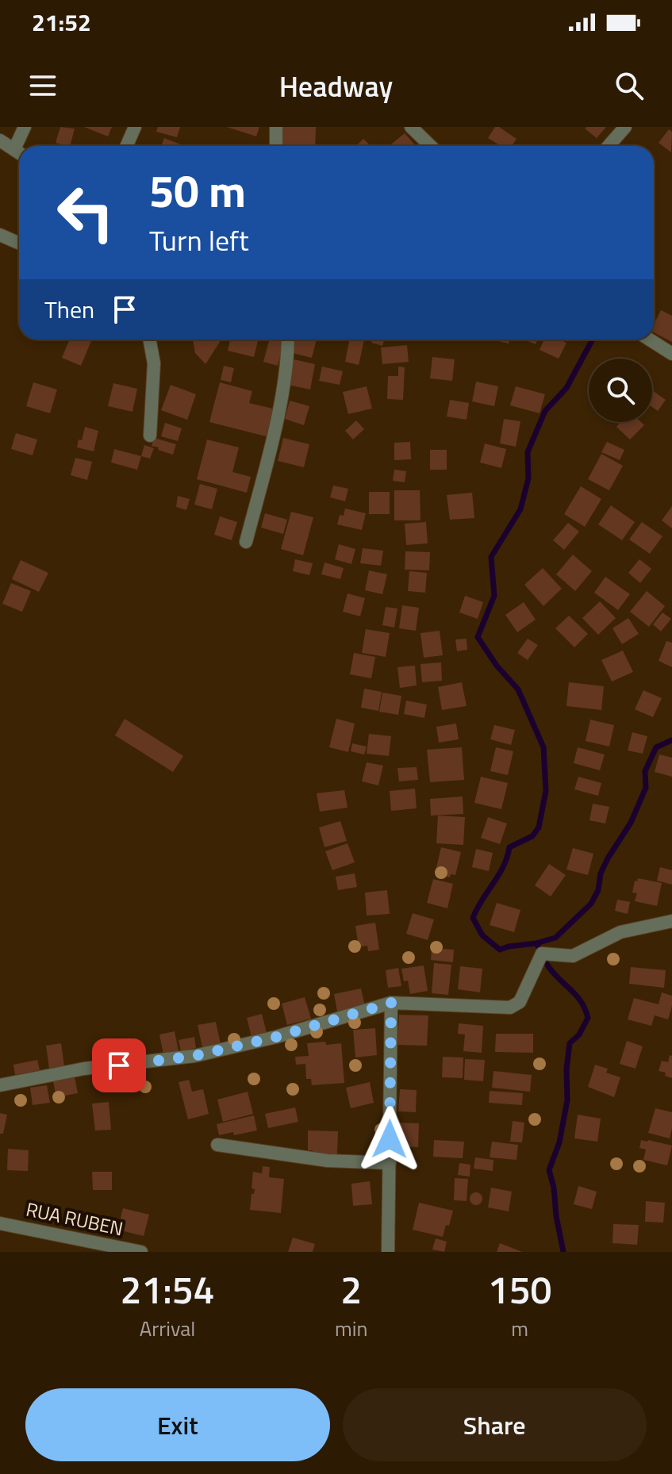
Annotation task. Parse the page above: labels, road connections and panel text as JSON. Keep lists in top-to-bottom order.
{
  "streets": {
    "street": ["RUA RUBEN"]
  },
  "page": {
    "status": "21:52",
    "header": "Headway",
    "turn": ["50 m", "Turn left"],
    "then": "Then",
    "eta": [
      "21:54",
      "Arrival",
      "2",
      "min",
      "150",
      "m"
    ],
    "buttons": ["Exit", "Share"]
  }
}
